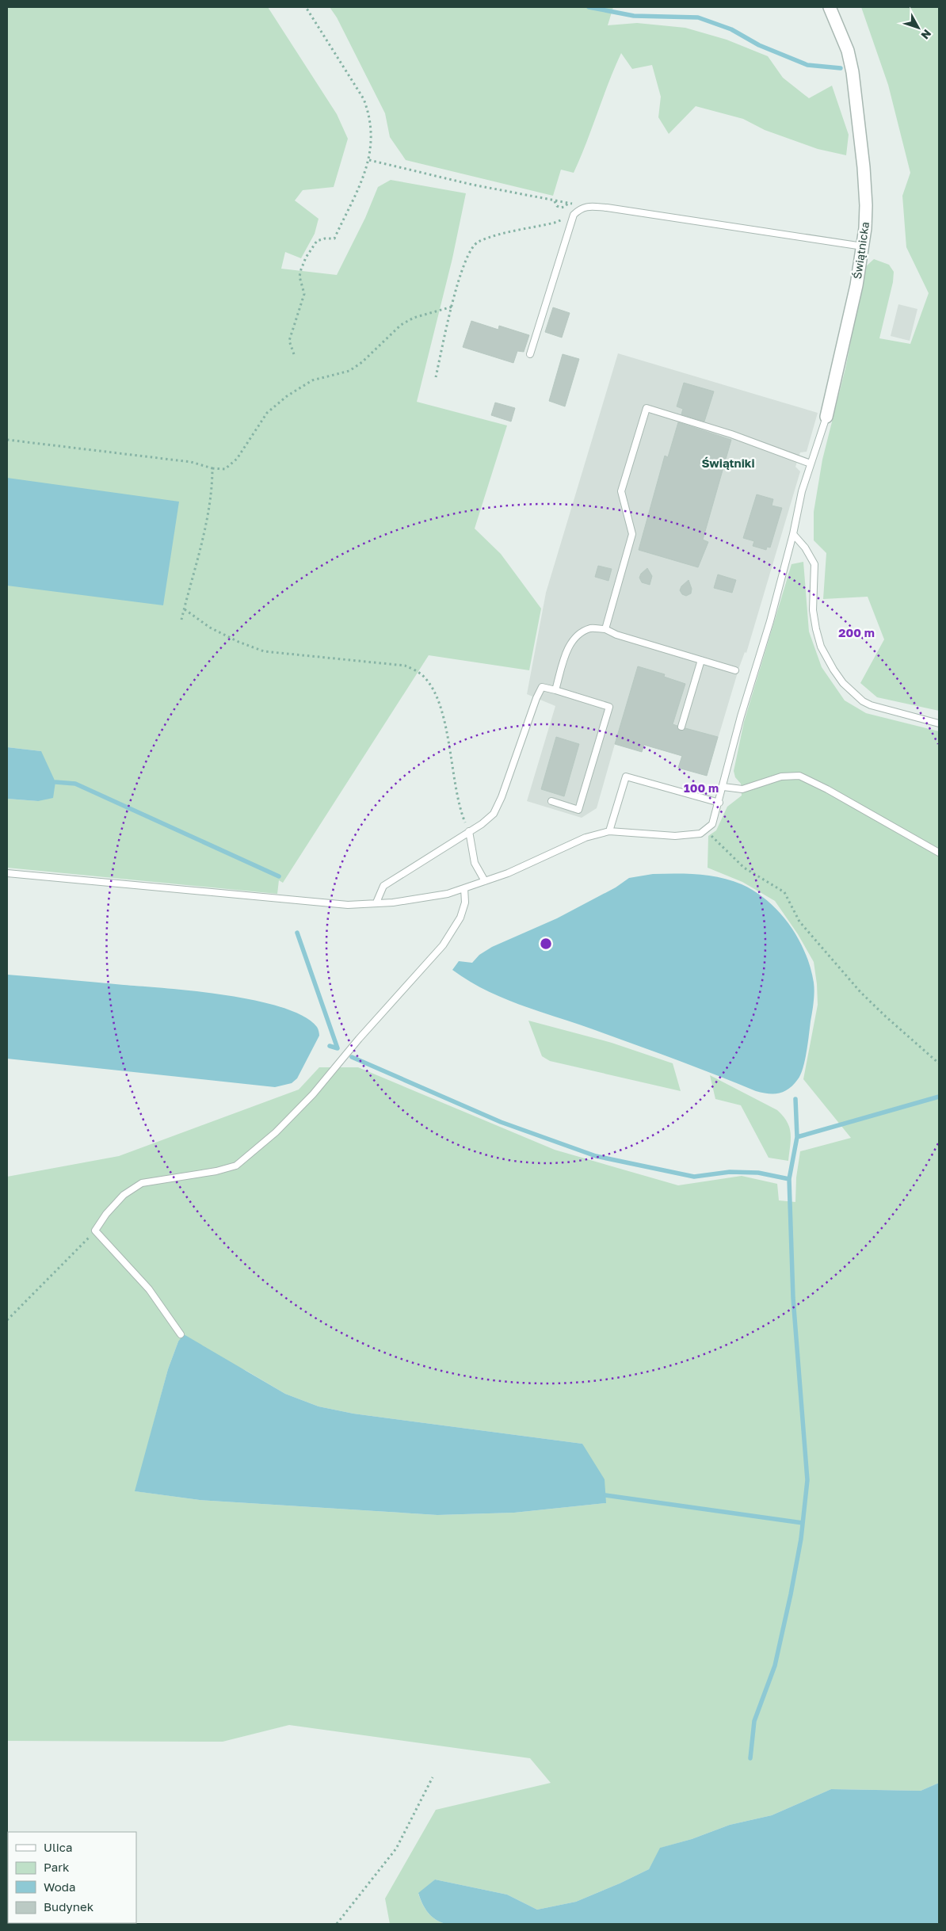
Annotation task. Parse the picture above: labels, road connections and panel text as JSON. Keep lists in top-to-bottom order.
{
  "streets": {
    "street": ["Świątnicka"]
  },
  "districts": ["Świątniki"],
  "legend": [
    "Ulica",
    "Park",
    "Woda",
    "Budynek"
  ],
  "north": "bottom right",
  "rings": ["200 m", "100 m"]
}
